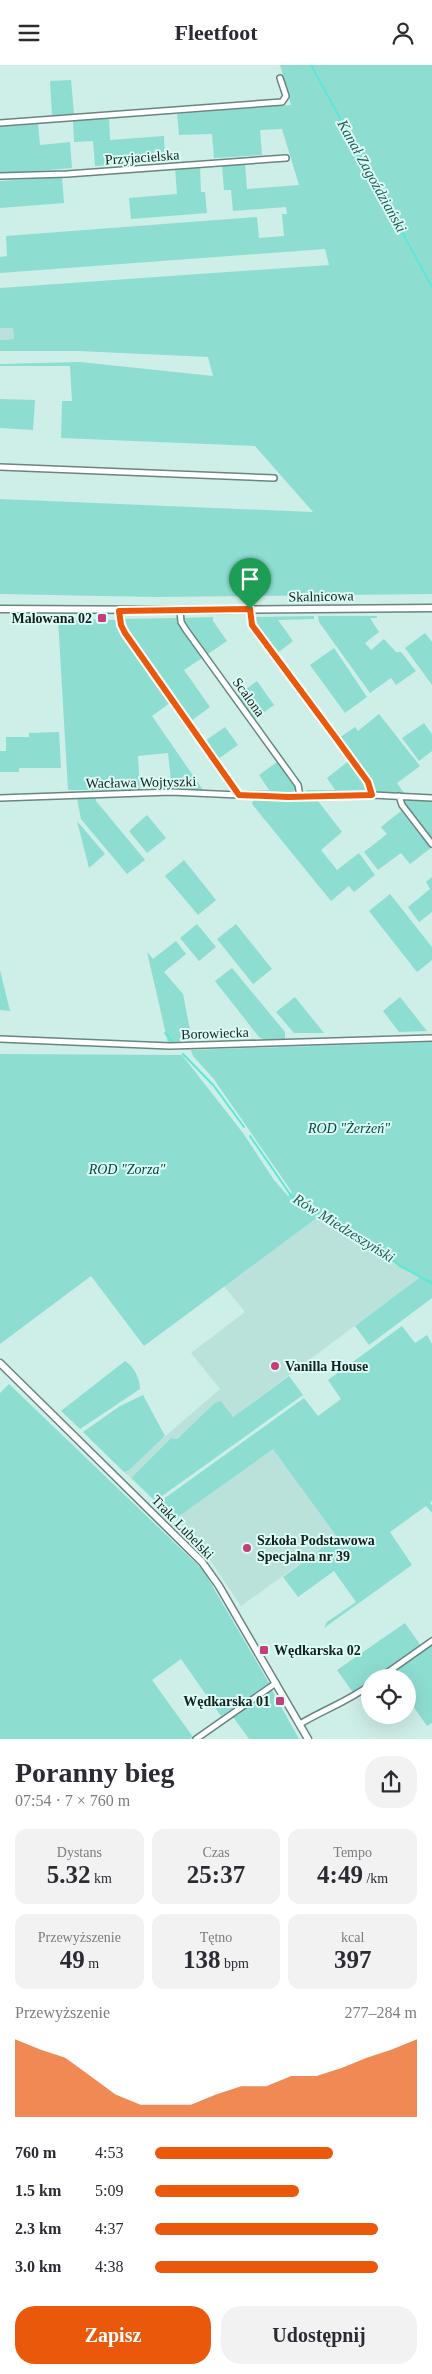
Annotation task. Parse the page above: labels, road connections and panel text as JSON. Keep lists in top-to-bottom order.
{
  "streets": {
    "street": [
      "Przyjacielska",
      "Skalnicowa",
      "Scalona",
      "Wacława Wojtyszki",
      "Borowiecka",
      "Trakt Lubelski"
    ]
  },
  "crossings": [
    ["Skalnicowa", "Scalona"],
    ["Scalona", "Wacława Wojtyszki"]
  ],
  "water": ["Kanał Zagoździański", "Rów Miedzeszyński"],
  "parks": ["ROD \"Żerżeń\"", "ROD \"Zorza\""],
  "places": {
    "transit": ["Malowana 02", "Wędkarska 02", "Wędkarska 01"],
    "other": ["Vanilla House", "Szkoła Podstawowa Specjalna nr 39"]
  },
  "page": {
    "header": "Fleetfoot",
    "heading": ["Poranny bieg", "07:54 · 7 × 760 m"],
    "stats": [
      ["Dystans", "5.32 km"],
      ["Czas", "25:37"],
      ["Tempo", "4:49 /km"],
      ["Przewyższenie", "49 m"],
      ["Tętno", "138 bpm"],
      ["kcal", "397"]
    ],
    "chart": ["Przewyższenie", "277–284 m"],
    "list": [
      {
        "name": "760 m",
        "note": "4:53"
      },
      {
        "name": "1.5 km",
        "note": "5:09"
      },
      {
        "name": "2.3 km",
        "note": "4:37"
      },
      {
        "name": "3.0 km",
        "note": "4:38"
      }
    ],
    "buttons": ["Zapisz", "Udostępnij"]
  }
}
